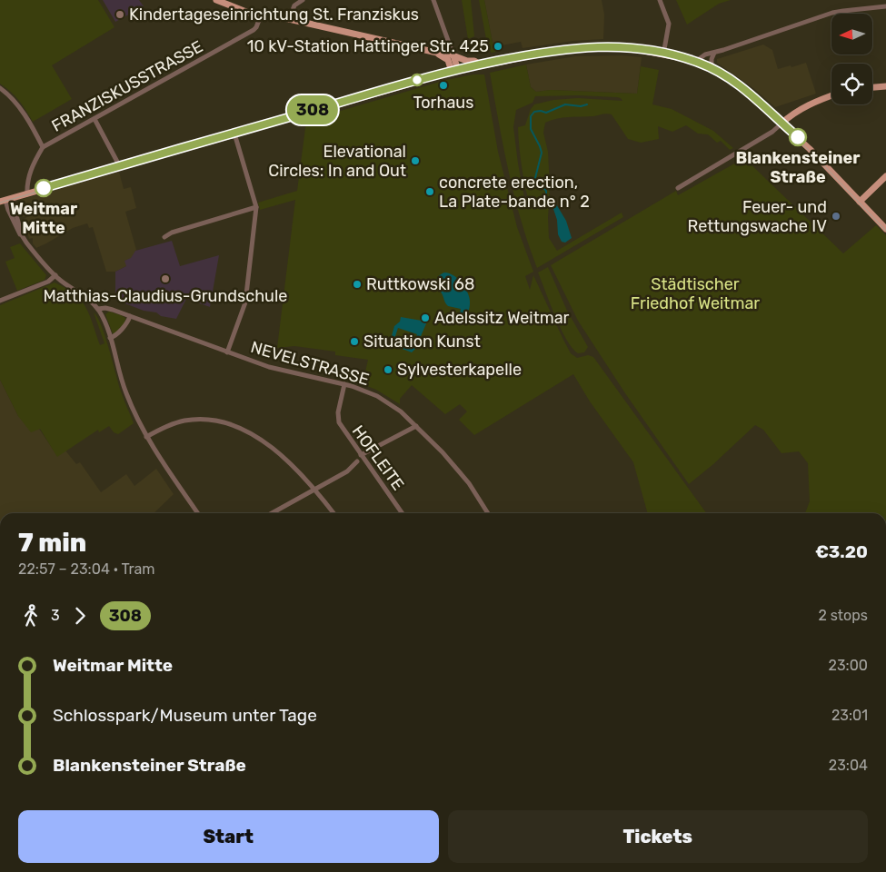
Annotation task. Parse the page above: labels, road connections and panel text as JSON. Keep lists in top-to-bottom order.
{
  "streets": {
    "street": ["FRANZISKUSSTRASSE", "NEVELSTRASSE", "HOFLEITE"]
  },
  "crossings": [
    ["NEVELSTRASSE", "HOFLEITE"]
  ],
  "parks": ["Städtischer Friedhof Weitmar"],
  "places": [
    "Kindertageseinrichtung St. Franziskus",
    "10 kV-Station Hattinger Str. 425",
    "Torhaus",
    "Blankensteiner Straße",
    "Elevational Circles: In and Out",
    "Weitmar Mitte",
    "concrete erection, La Plate-bande n° 2",
    "Feuer- und Rettungswache IV",
    "Matthias-Claudius-Grundschule",
    "Ruttkowski 68",
    "Adelssitz Weitmar",
    "Situation Kunst",
    "Sylvesterkapelle"
  ],
  "lines": ["tram line 308"],
  "north": "left",
  "page": {
    "on_map": "308",
    "heading": ["7 min", "22:57 – 23:04 · Tram", "€3.20"],
    "legs": ["3", "308", "2 stops"],
    "list": [
      {
        "name": "Weitmar Mitte",
        "value": "23:00"
      },
      {
        "name": "Schlosspark/Museum unter Tage",
        "value": "23:01"
      },
      {
        "name": "Blankensteiner Straße",
        "value": "23:04"
      }
    ],
    "buttons": ["Start", "Tickets"]
  }
}
